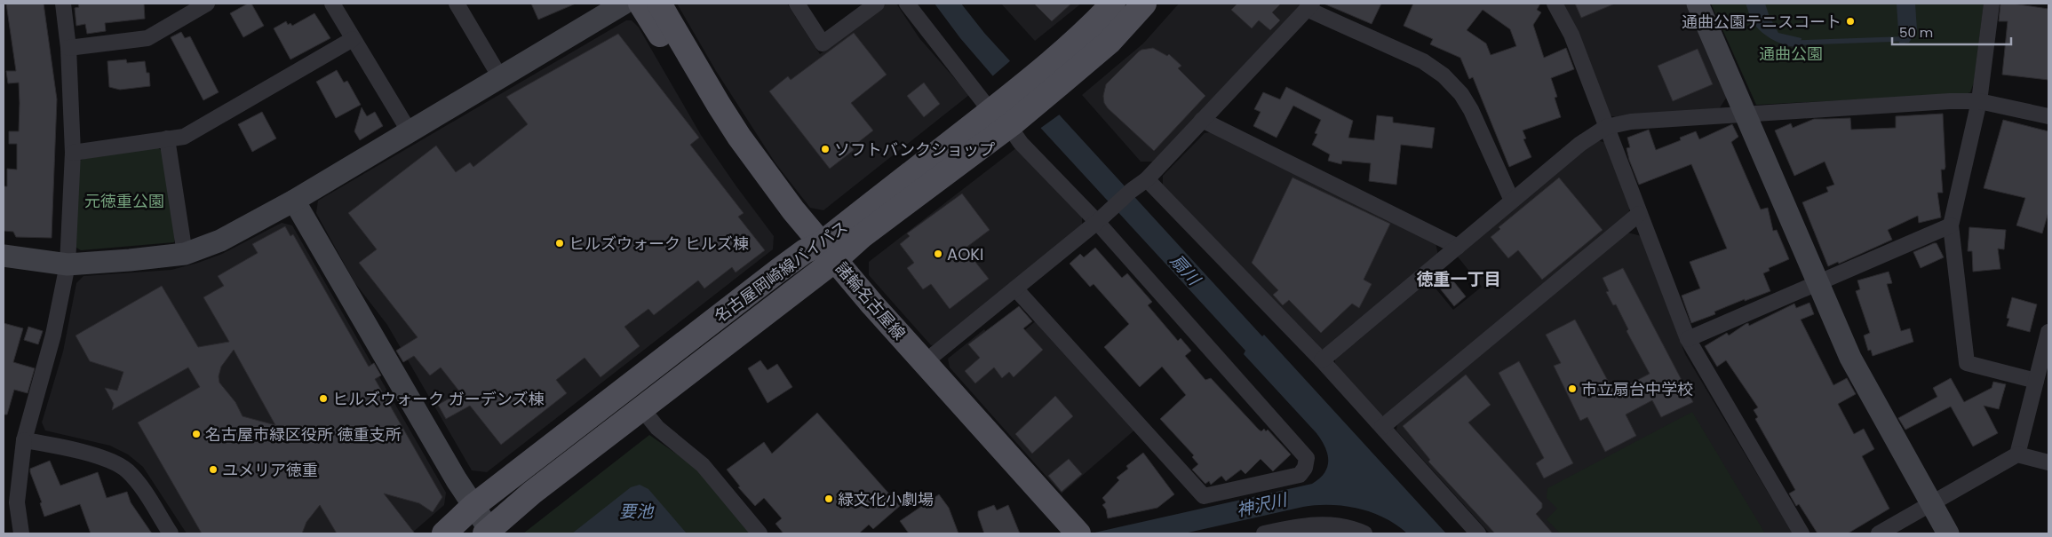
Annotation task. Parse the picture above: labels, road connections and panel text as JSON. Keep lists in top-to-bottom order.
{
  "streets": {
    "main road": ["名古屋岡崎線バイパス", "諸輪名古屋線"]
  },
  "crossings": [
    ["名古屋岡崎線バイパス", "諸輪名古屋線"]
  ],
  "districts": ["徳重一丁目"],
  "water": ["扇川", "神沢川", "要池"],
  "parks": ["通曲公園", "元徳重公園"],
  "places": [
    "通曲公園テニスコート",
    "ソフトバンクショップ",
    "ヒルズウォーク ヒルズ棟",
    "AOKI",
    "市立扇台中学校",
    "ヒルズウォーク ガーデンズ棟",
    "名古屋市緑区役所 徳重支所",
    "ユメリア徳重",
    "緑文化小劇場"
  ],
  "scale_bar": "50 m"
}
